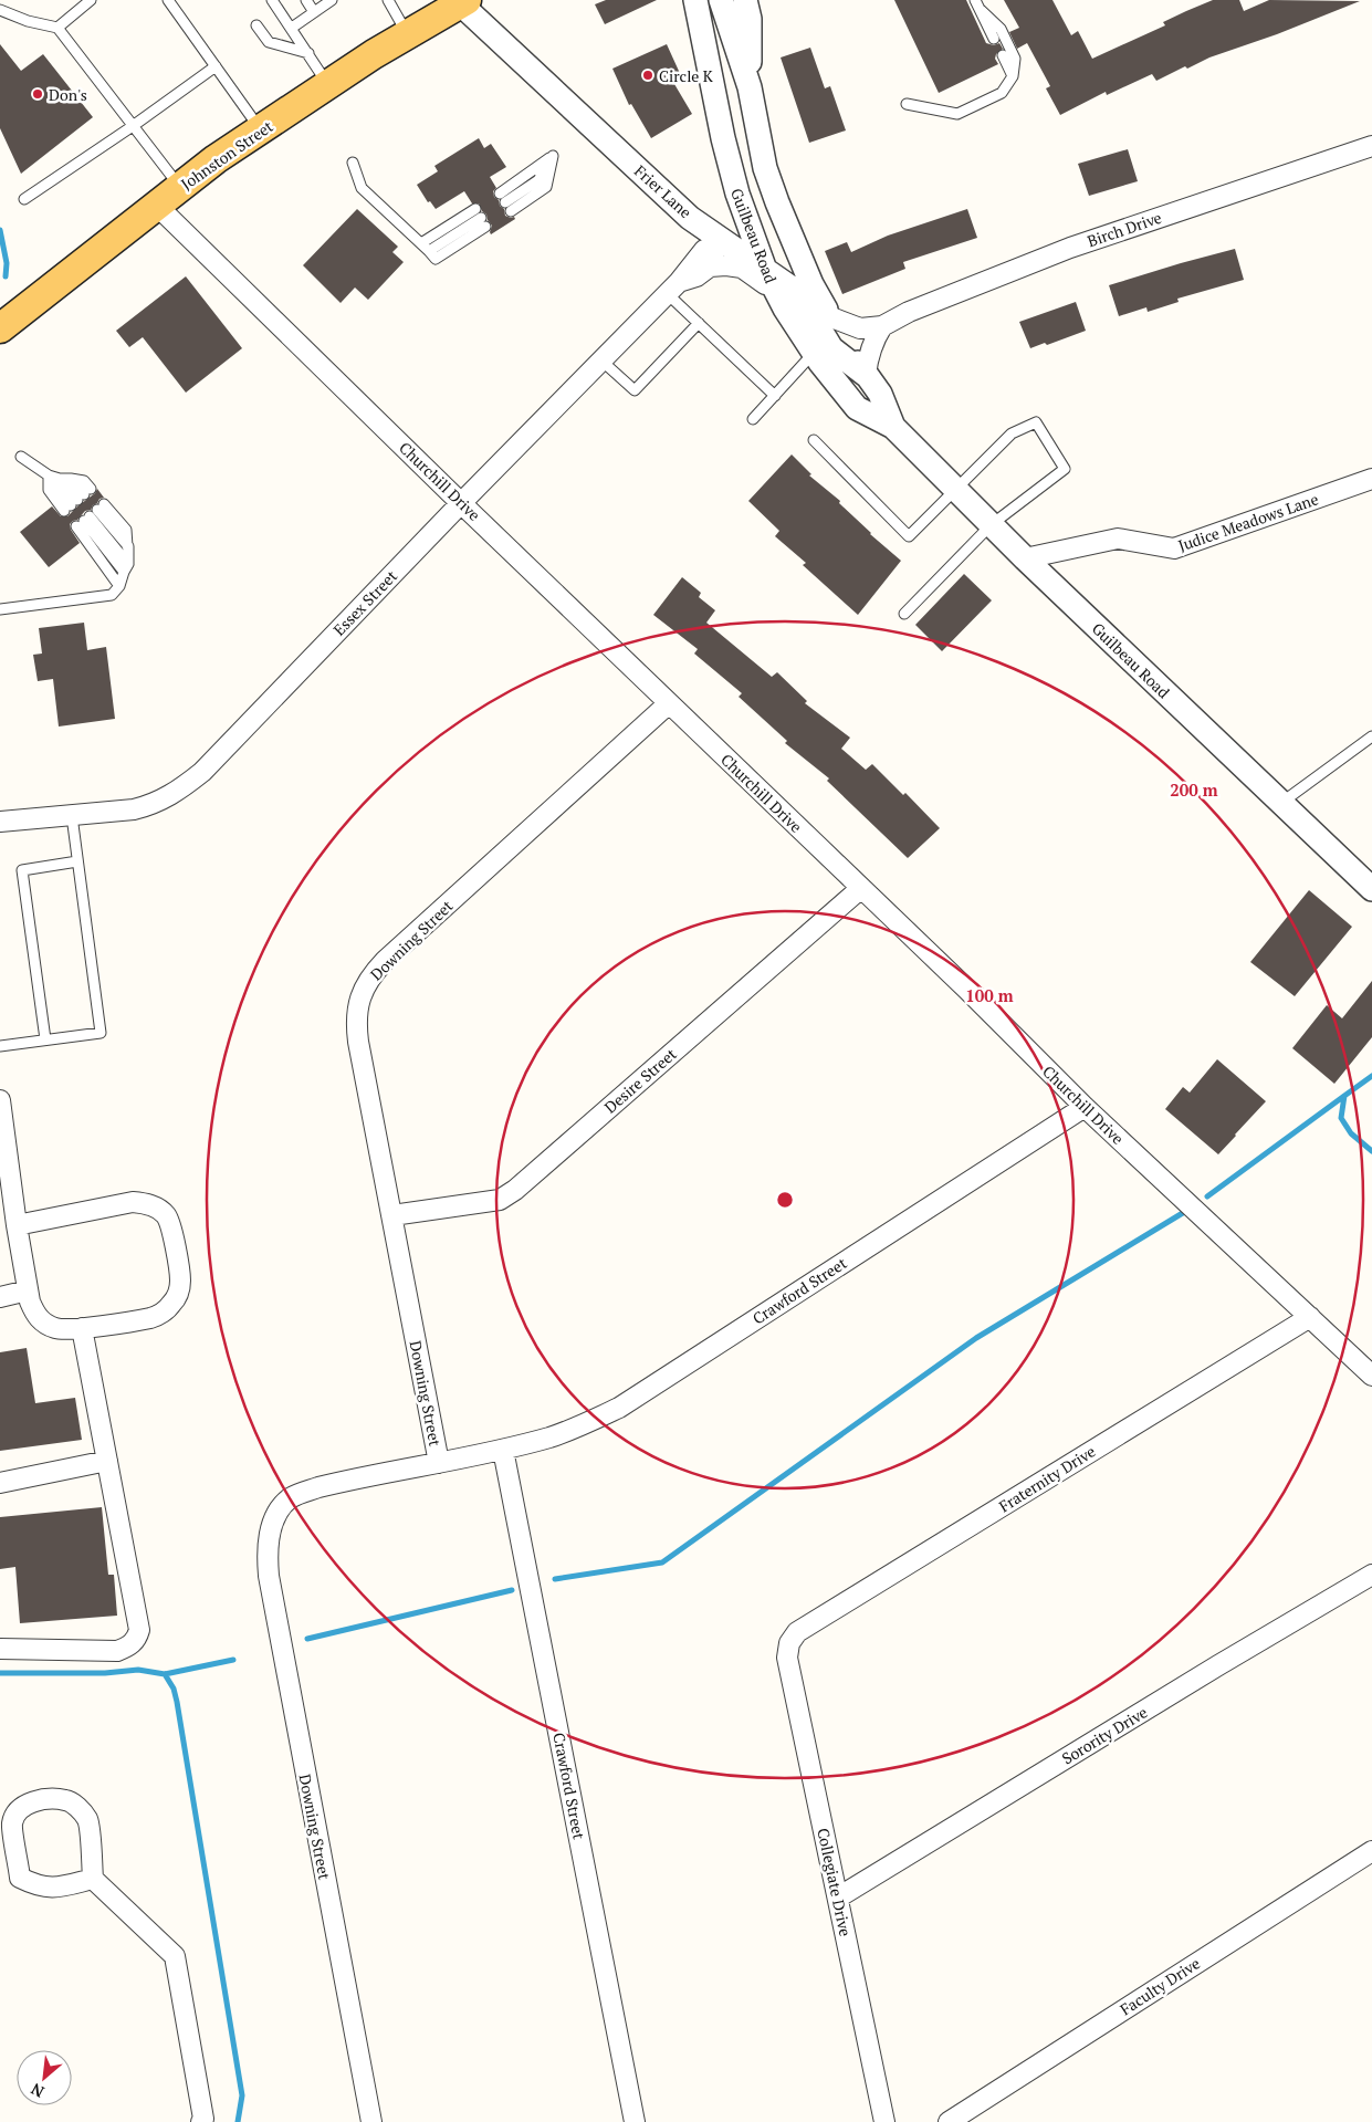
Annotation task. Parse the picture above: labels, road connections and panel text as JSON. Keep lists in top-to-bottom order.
{
  "streets": {
    "main road": ["Johnston Street"],
    "street": [
      "Frier Lane",
      "Birch Drive",
      "Guilbeau Road",
      "Churchill Drive",
      "Judice Meadows Lane",
      "Essex Street",
      "Downing Street",
      "Desire Street",
      "Crawford Street",
      "Fraternity Drive",
      "Sorority Drive",
      "Collegiate Drive",
      "Faculty Drive"
    ]
  },
  "crossings": [
    ["Johnston Street", "Frier Lane"],
    ["Johnston Street", "Churchill Drive"],
    ["Frier Lane", "Guilbeau Road"],
    ["Frier Lane", "Essex Street"],
    ["Birch Drive", "Guilbeau Road"],
    ["Guilbeau Road", "Judice Meadows Lane"],
    ["Guilbeau Road", "Essex Street"],
    ["Churchill Drive", "Essex Street"],
    ["Churchill Drive", "Downing Street"],
    ["Churchill Drive", "Desire Street"],
    ["Churchill Drive", "Crawford Street"],
    ["Churchill Drive", "Fraternity Drive"],
    ["Downing Street", "Desire Street"],
    ["Downing Street", "Crawford Street"],
    ["Fraternity Drive", "Collegiate Drive"],
    ["Sorority Drive", "Collegiate Drive"]
  ],
  "places": ["Circle K", "Don's"],
  "north": "bottom left",
  "rings": ["200 m", "100 m"]
}
